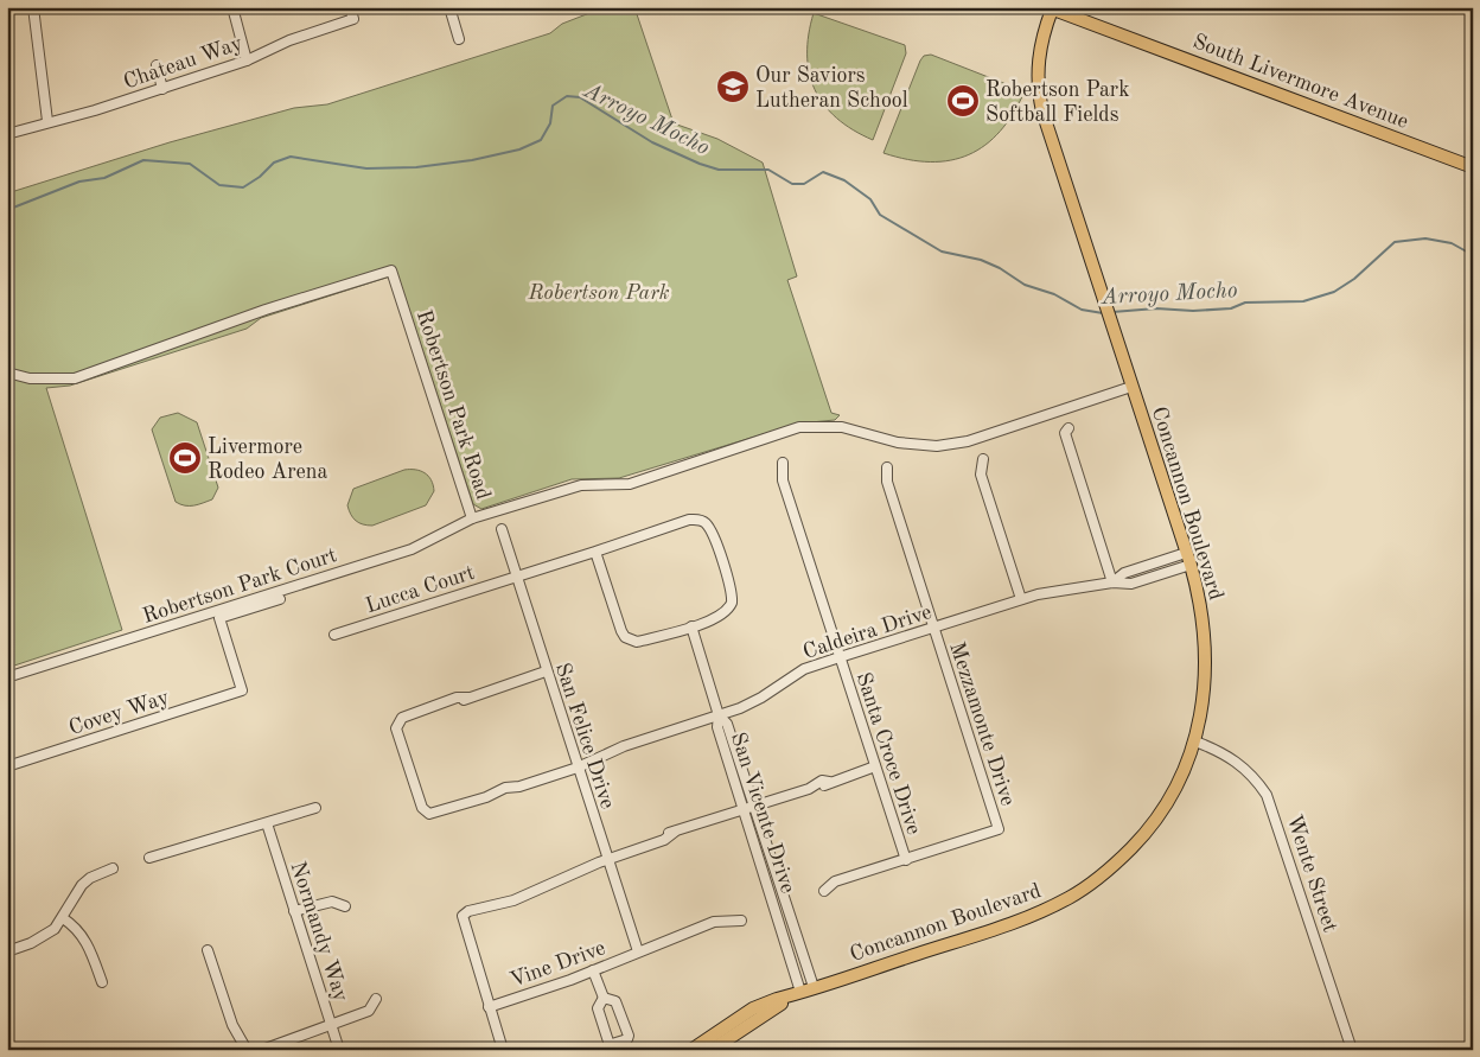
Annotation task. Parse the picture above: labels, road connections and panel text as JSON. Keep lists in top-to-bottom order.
{
  "streets": {
    "main road": ["South Livermore Avenue", "Concannon Boulevard"],
    "street": [
      "Chateau Way",
      "Robertson Park Road",
      "Robertson Park Court",
      "Lucca Court",
      "Caldeira Drive",
      "Covey Way",
      "Mezzamonte Drive",
      "San Felice Drive",
      "Santa Croce Drive",
      "San Vicente Drive",
      "Wente Street",
      "Normandy Way",
      "Vine Drive"
    ]
  },
  "crossings": [
    ["South Livermore Avenue", "Concannon Boulevard"],
    ["Robertson Park Road", "Concannon Boulevard"],
    ["Robertson Park Road", "Robertson Park Court"],
    ["Concannon Boulevard", "Caldeira Drive"],
    ["Concannon Boulevard", "San Vicente Drive"],
    ["Concannon Boulevard", "Wente Street"],
    ["Lucca Court", "San Felice Drive"],
    ["Caldeira Drive", "Mezzamonte Drive"],
    ["Caldeira Drive", "San Felice Drive"],
    ["Caldeira Drive", "Santa Croce Drive"],
    ["Caldeira Drive", "San Vicente Drive"],
    ["Mezzamonte Drive", "Santa Croce Drive"],
    ["San Felice Drive", "Vine Drive"]
  ],
  "water": ["Arroyo Mocho"],
  "parks": ["Robertson Park"],
  "places": {
    "school or university": ["Our Saviors Lutheran School"],
    "sports": ["Robertson Park Softball Fields", "Livermore Rodeo Arena"]
  }
}
